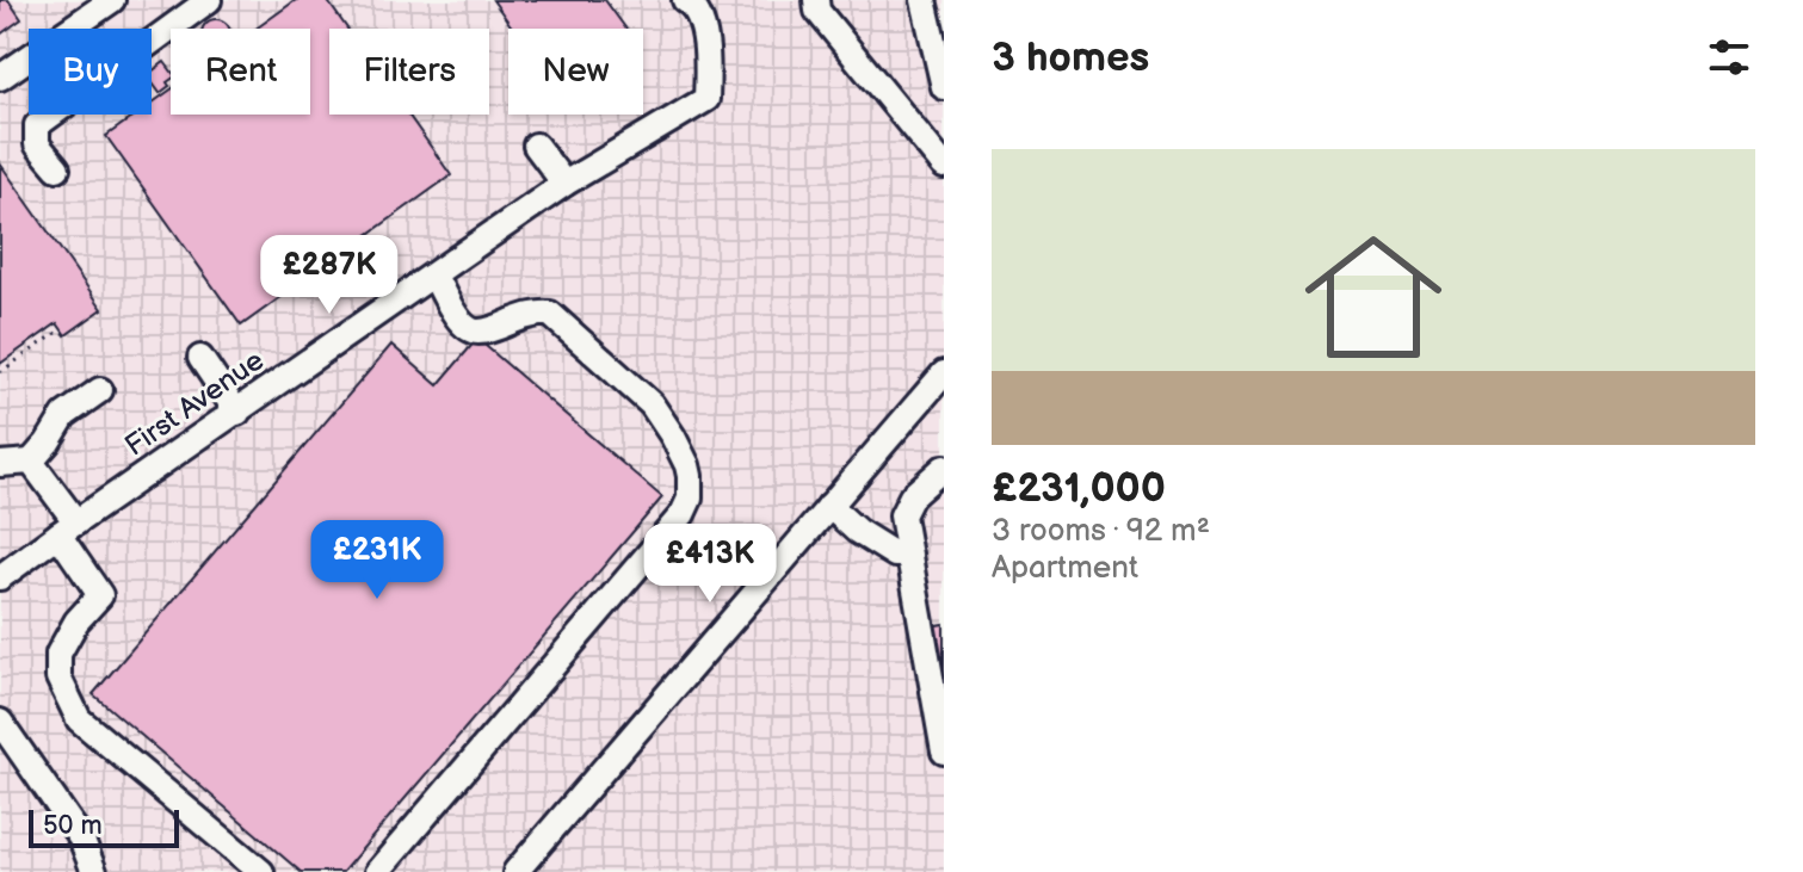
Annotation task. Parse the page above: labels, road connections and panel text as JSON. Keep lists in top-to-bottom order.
{
  "streets": {
    "street": ["First Avenue"]
  },
  "scale_bar": "50 m",
  "page": {
    "heading": "3 homes",
    "chip": [
      "Buy",
      "Rent",
      "Filters",
      "New"
    ],
    "list": [
      {
        "name": "£231,000",
        "note": "3 rooms · 92 m² · Apartment"
      }
    ],
    "price": ["£287K", "£231K", "£413K"],
    "scale": "50 m"
  }
}
